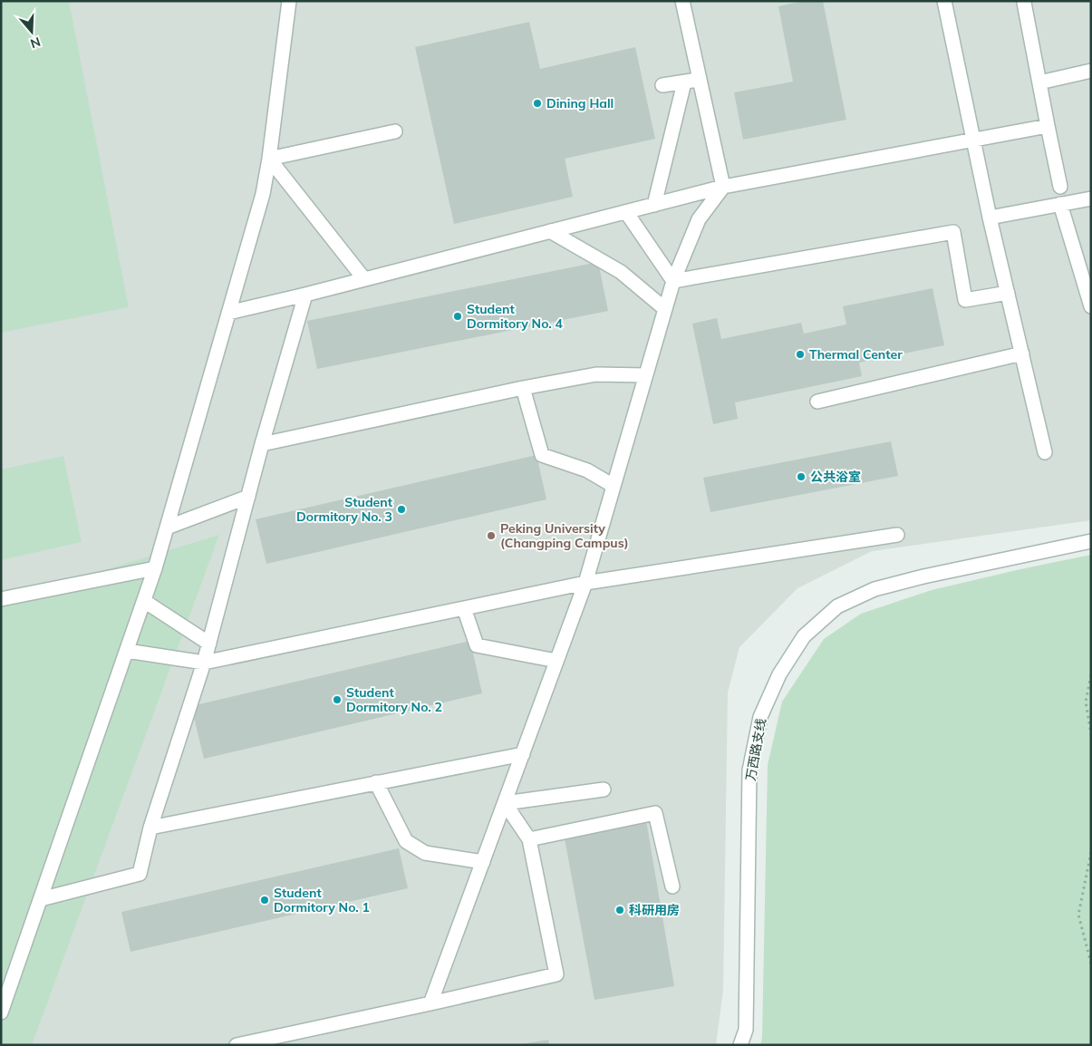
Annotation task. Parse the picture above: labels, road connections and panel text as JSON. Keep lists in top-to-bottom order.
{
  "streets": {
    "street": ["万西路支线"]
  },
  "places": [
    "Dining Hall",
    "Student Dormitory No. 4",
    "Thermal Center",
    "公共浴室",
    "Student Dormitory No. 3",
    "Peking University (Changping Campus)",
    "Student Dormitory No. 2",
    "Student Dormitory No. 1",
    "科研用房"
  ],
  "north": "bottom"
}
